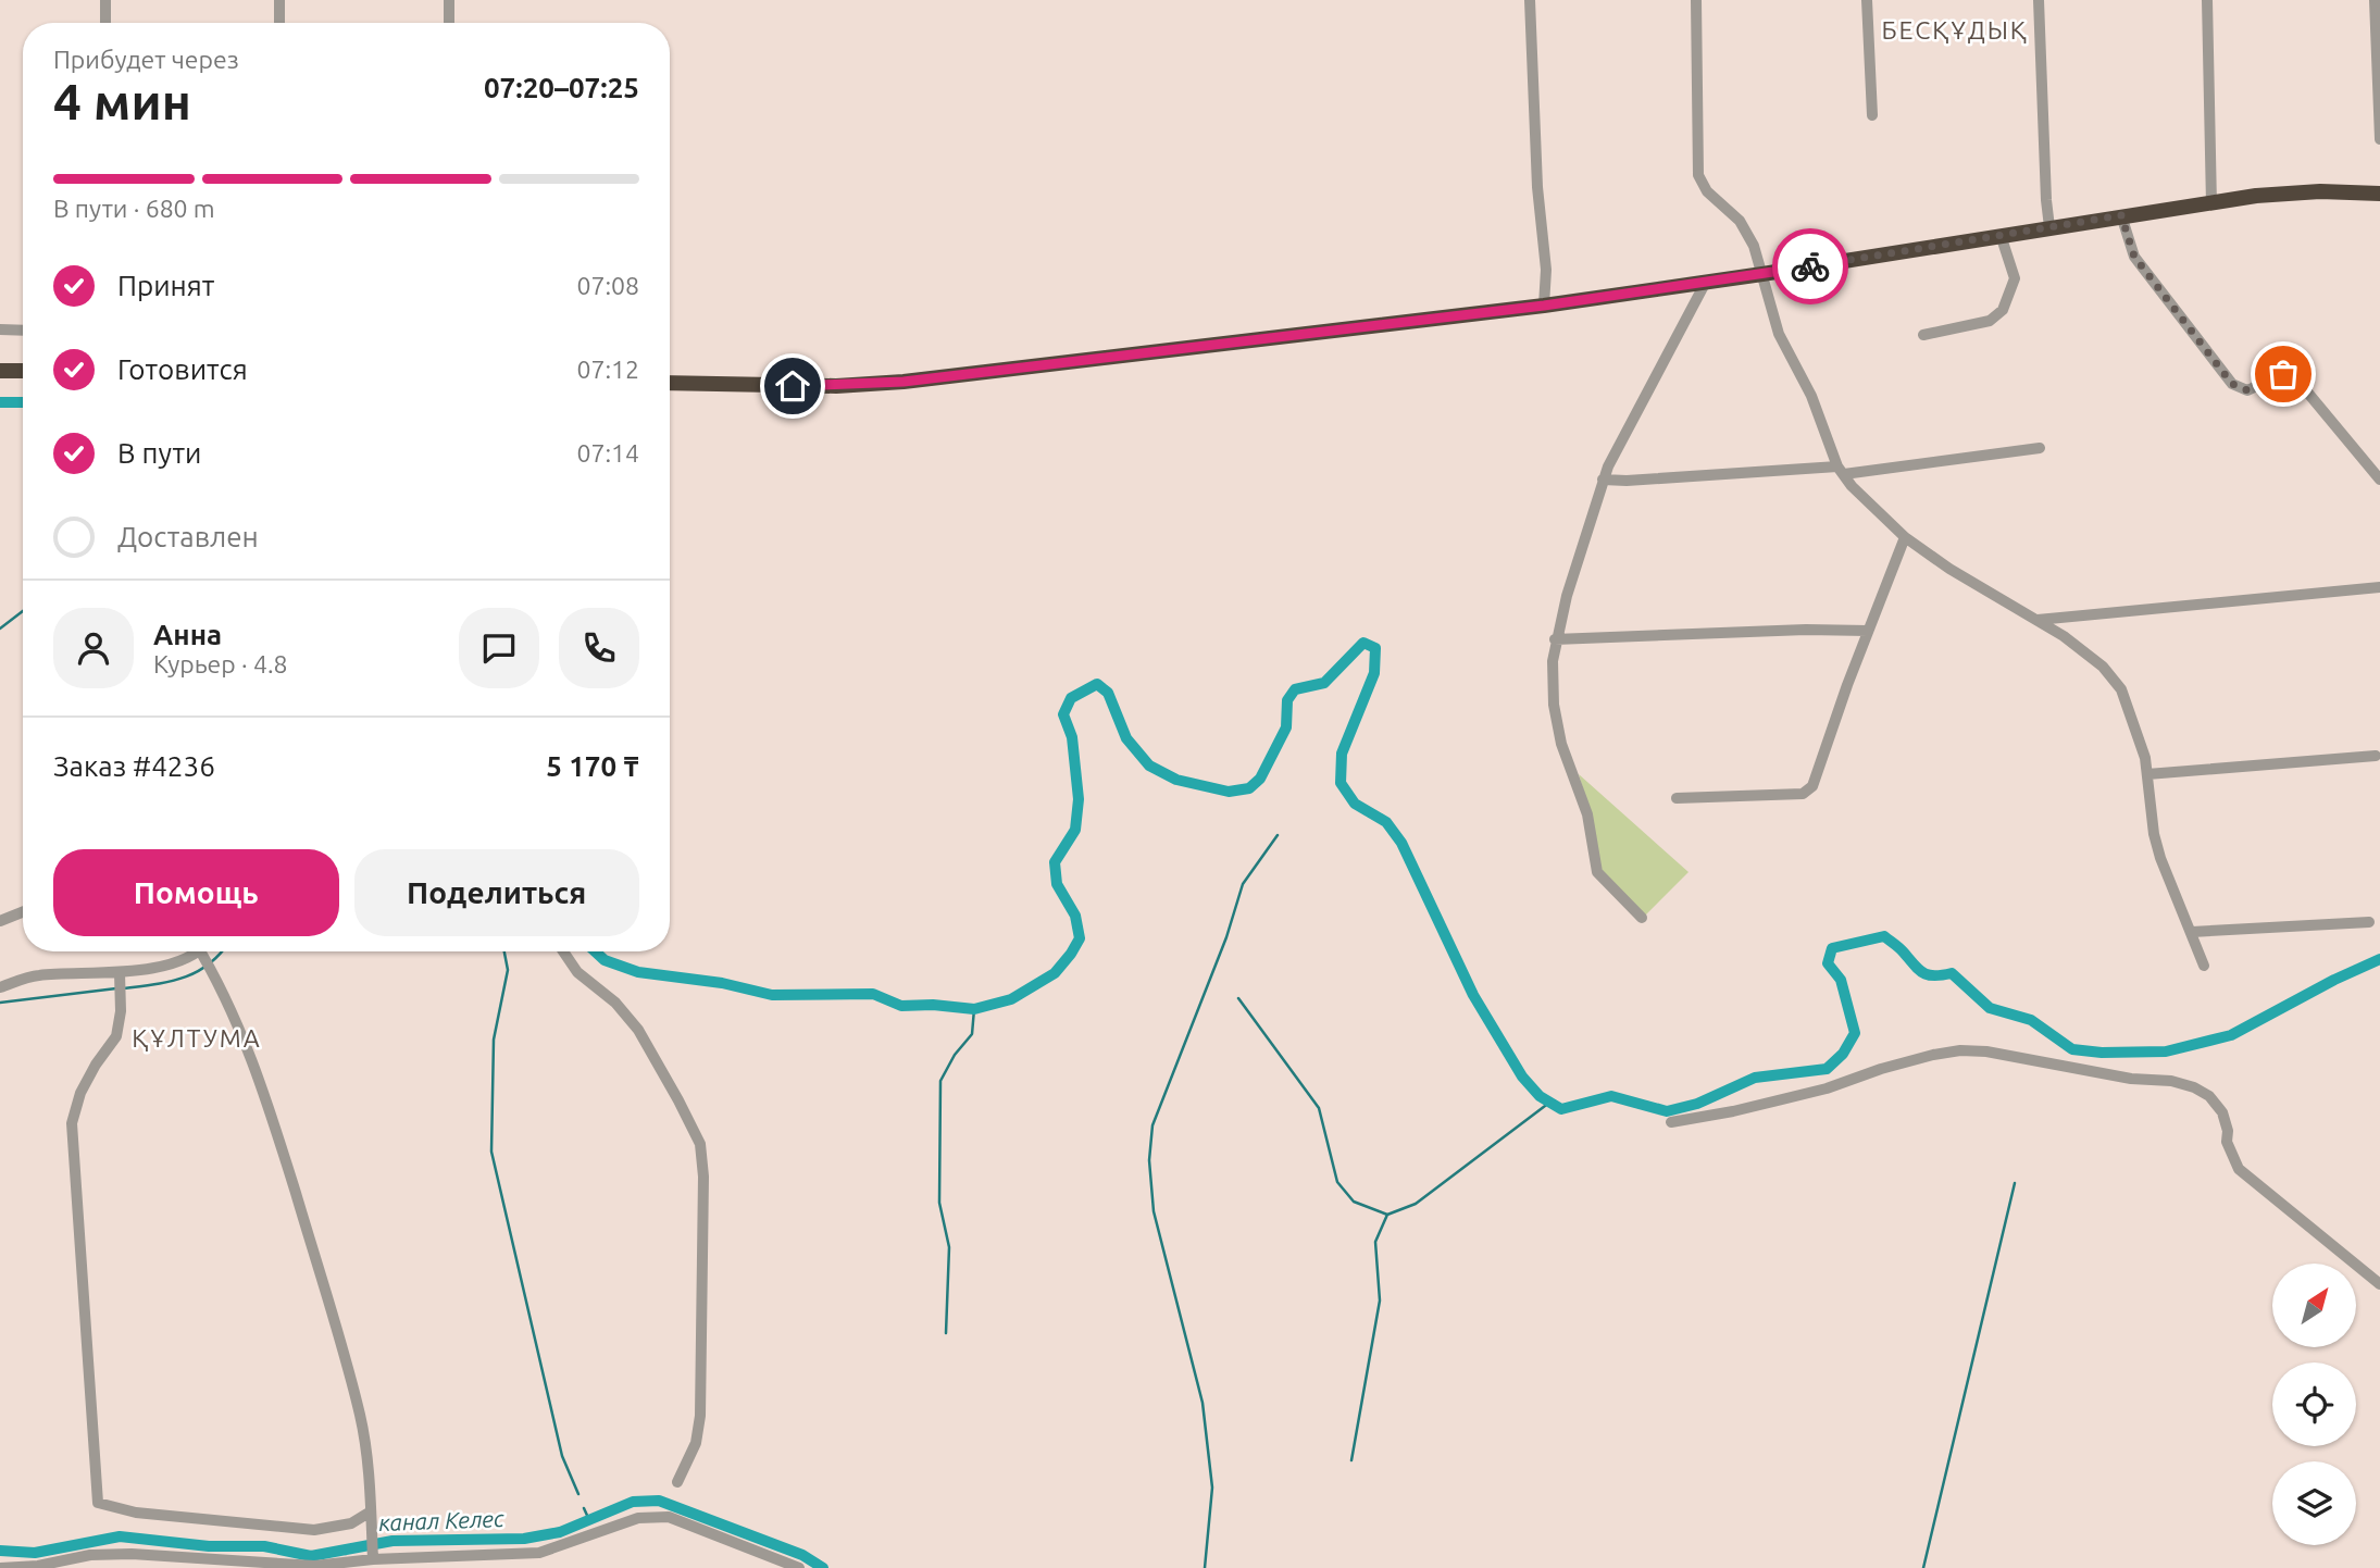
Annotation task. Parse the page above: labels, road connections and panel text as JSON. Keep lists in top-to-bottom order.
{
  "districts": ["БЕСҚҰДЫҚ", "ҚҰЛТУМА"],
  "water": ["канал Келес"],
  "north": "top right",
  "page": {
    "heading": ["4 мин", "Прибудет через", "07:20–07:25"],
    "panel": [
      "Анна",
      "Курьер · 4.8",
      "Заказ #4236",
      "5 170 ₸"
    ],
    "bar": "В пути · 680 m",
    "list": [
      ["Принят", "07:08"],
      ["Готовится", "07:12"],
      ["В пути", "07:14"],
      "Доставлен"
    ],
    "buttons": ["Помощь", "Поделиться"]
  }
}
